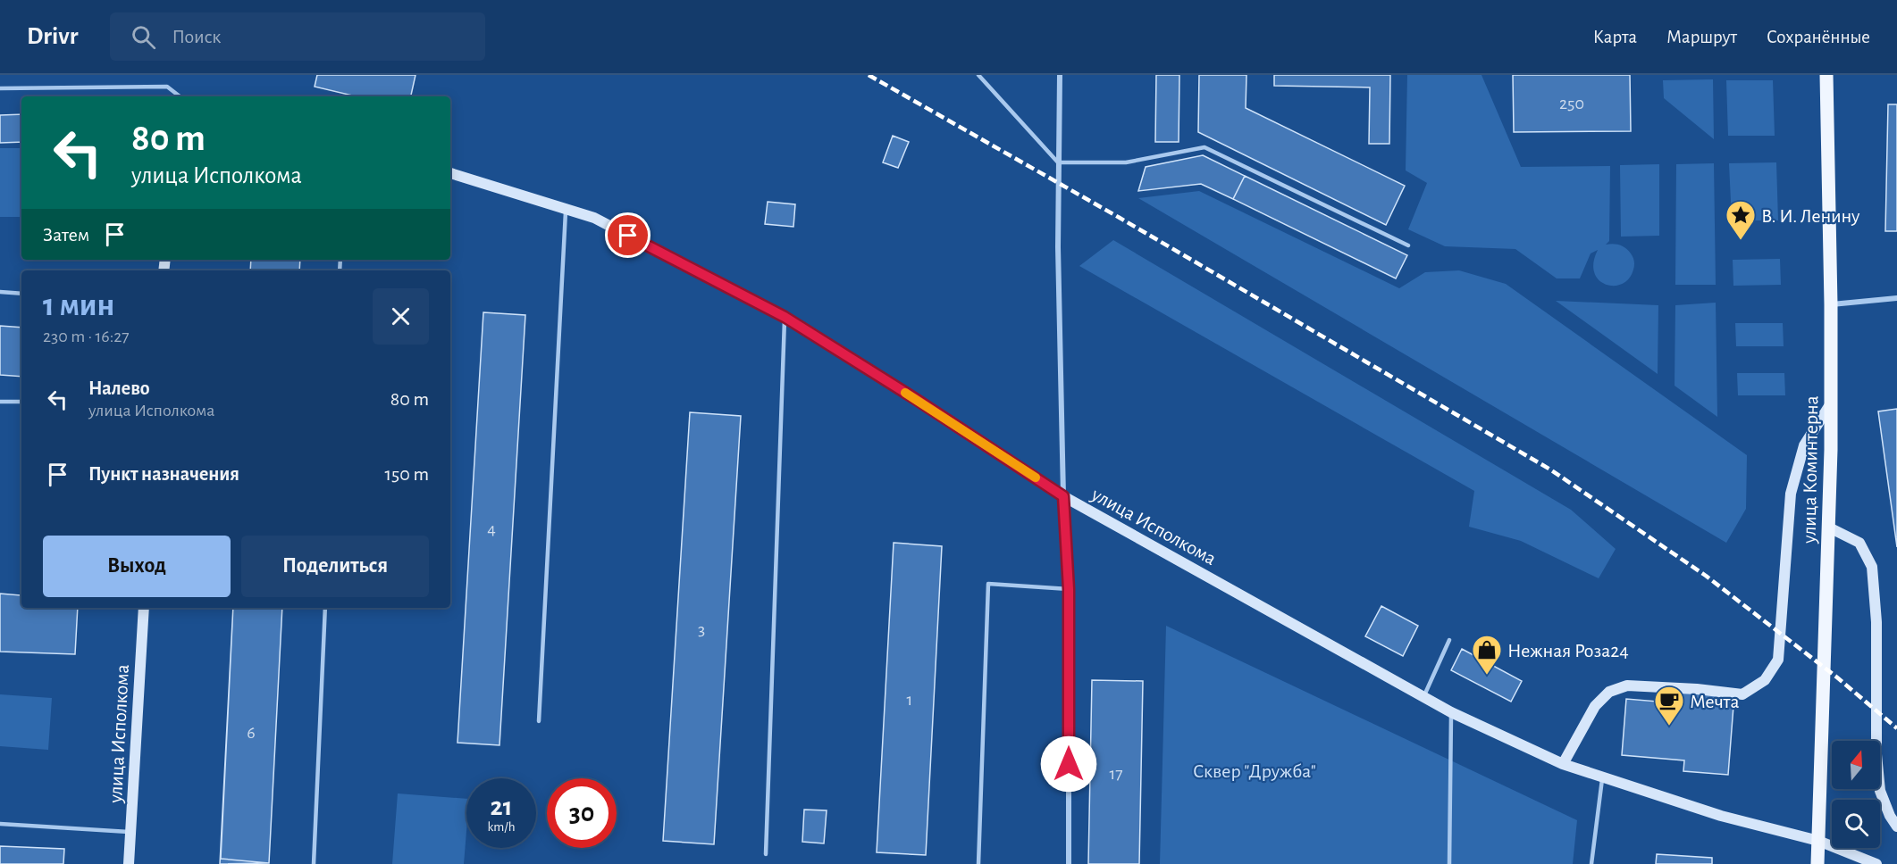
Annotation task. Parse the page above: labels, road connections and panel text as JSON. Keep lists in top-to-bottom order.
{
  "streets": {
    "main road": ["улица Коминтерна"],
    "street": ["улица Исполкома"]
  },
  "crossings": [
    ["улица Коминтерна", "улица Исполкома"]
  ],
  "parks": ["Сквер \"Дружба\""],
  "places": {
    "place": ["В. И. Ленину"],
    "shop": ["Нежная Роза24"],
    "cafe": ["Мечта"]
  },
  "house_numbers": [
    "250",
    "4",
    "3",
    "1",
    "6",
    "17"
  ],
  "north": "top",
  "page": {
    "header": "Drivr",
    "search": "Поиск",
    "nav": ["Карта", "Маршрут", "Сохранённые"],
    "turn": ["80 m", "улица Исполкома"],
    "then": "Затем",
    "heading": ["1 мин", "230 m · 16:27"],
    "list": [
      {
        "name": "Налево",
        "note": "улица Исполкома",
        "value": "80 m"
      },
      {
        "name": "Пункт назначения",
        "value": "150 m"
      }
    ],
    "buttons": ["Выход", "Поделиться"],
    "speed": "21 km/h",
    "limit": "30"
  }
}
